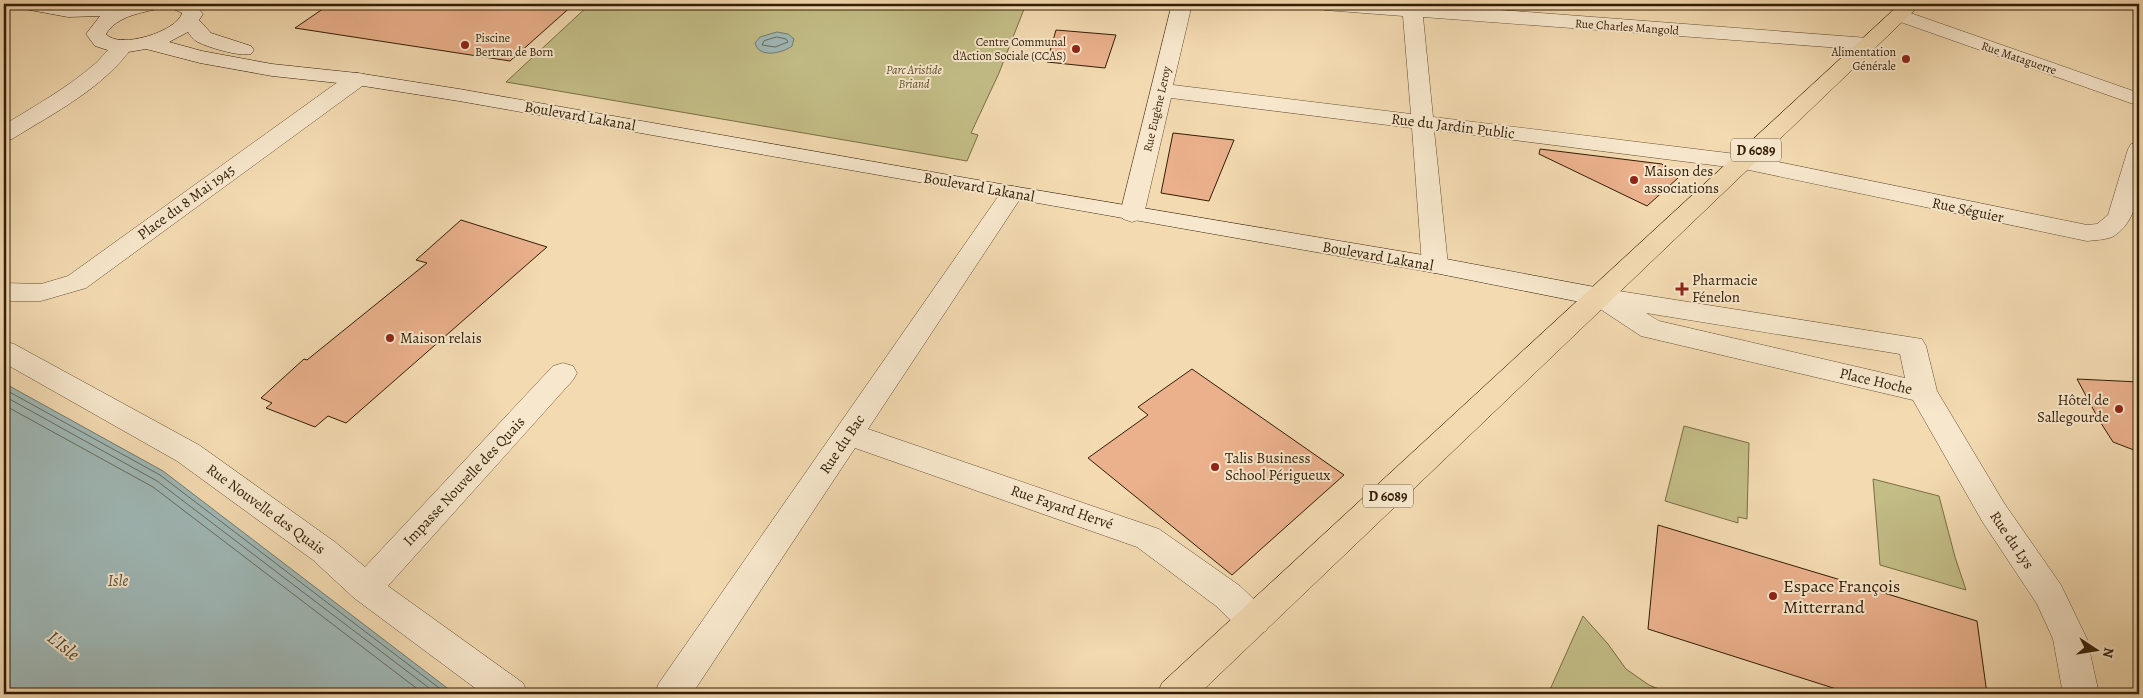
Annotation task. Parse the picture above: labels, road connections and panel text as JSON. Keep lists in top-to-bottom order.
{
  "streets": {
    "main road": ["D 6089"],
    "street": [
      "Rue Charles Mangold",
      "Rue Mataguerre",
      "Rue Eugène Leroy",
      "Boulevard Lakanal",
      "Rue du Jardin Public",
      "Place du 8 Mai 1945",
      "Rue Séguier",
      "Place Hoche",
      "Rue du Bac",
      "Impasse Nouvelle des Quais",
      "Rue Fayard Hervé",
      "Rue Nouvelle des Quais",
      "Rue du Lys"
    ]
  },
  "crossings": [
    ["Rue Charles Mangold", "D 6089"],
    ["Rue Mataguerre", "D 6089"],
    ["Rue Eugène Leroy", "Boulevard Lakanal"],
    ["Rue Eugène Leroy", "Rue du Jardin Public"],
    ["Boulevard Lakanal", "D 6089"],
    ["Boulevard Lakanal", "Place du 8 Mai 1945"],
    ["Boulevard Lakanal", "Place Hoche"],
    ["Boulevard Lakanal", "Rue du Bac"],
    ["Rue du Jardin Public", "D 6089"],
    ["Rue du Jardin Public", "Rue Séguier"],
    ["D 6089", "Rue Séguier"],
    ["D 6089", "Place Hoche"],
    ["D 6089", "Rue Fayard Hervé"],
    ["Place Hoche", "Rue du Lys"],
    ["Rue du Bac", "Rue Fayard Hervé"],
    ["Impasse Nouvelle des Quais", "Rue Nouvelle des Quais"]
  ],
  "water": ["Isle", "L'Isle"],
  "parks": ["Parc Aristide Briand"],
  "places": {
    "other": [
      "Piscine Bertran de Born",
      "Centre Communal d'Action Sociale (CCAS)",
      "Alimentation Générale",
      "Maison des associations",
      "Maison relais",
      "Hôtel de Sallegourde",
      "Talis Business School Périgueux",
      "Espace François Mitterrand"
    ],
    "health": ["Pharmacie Fénelon"]
  },
  "north": "right"
}
